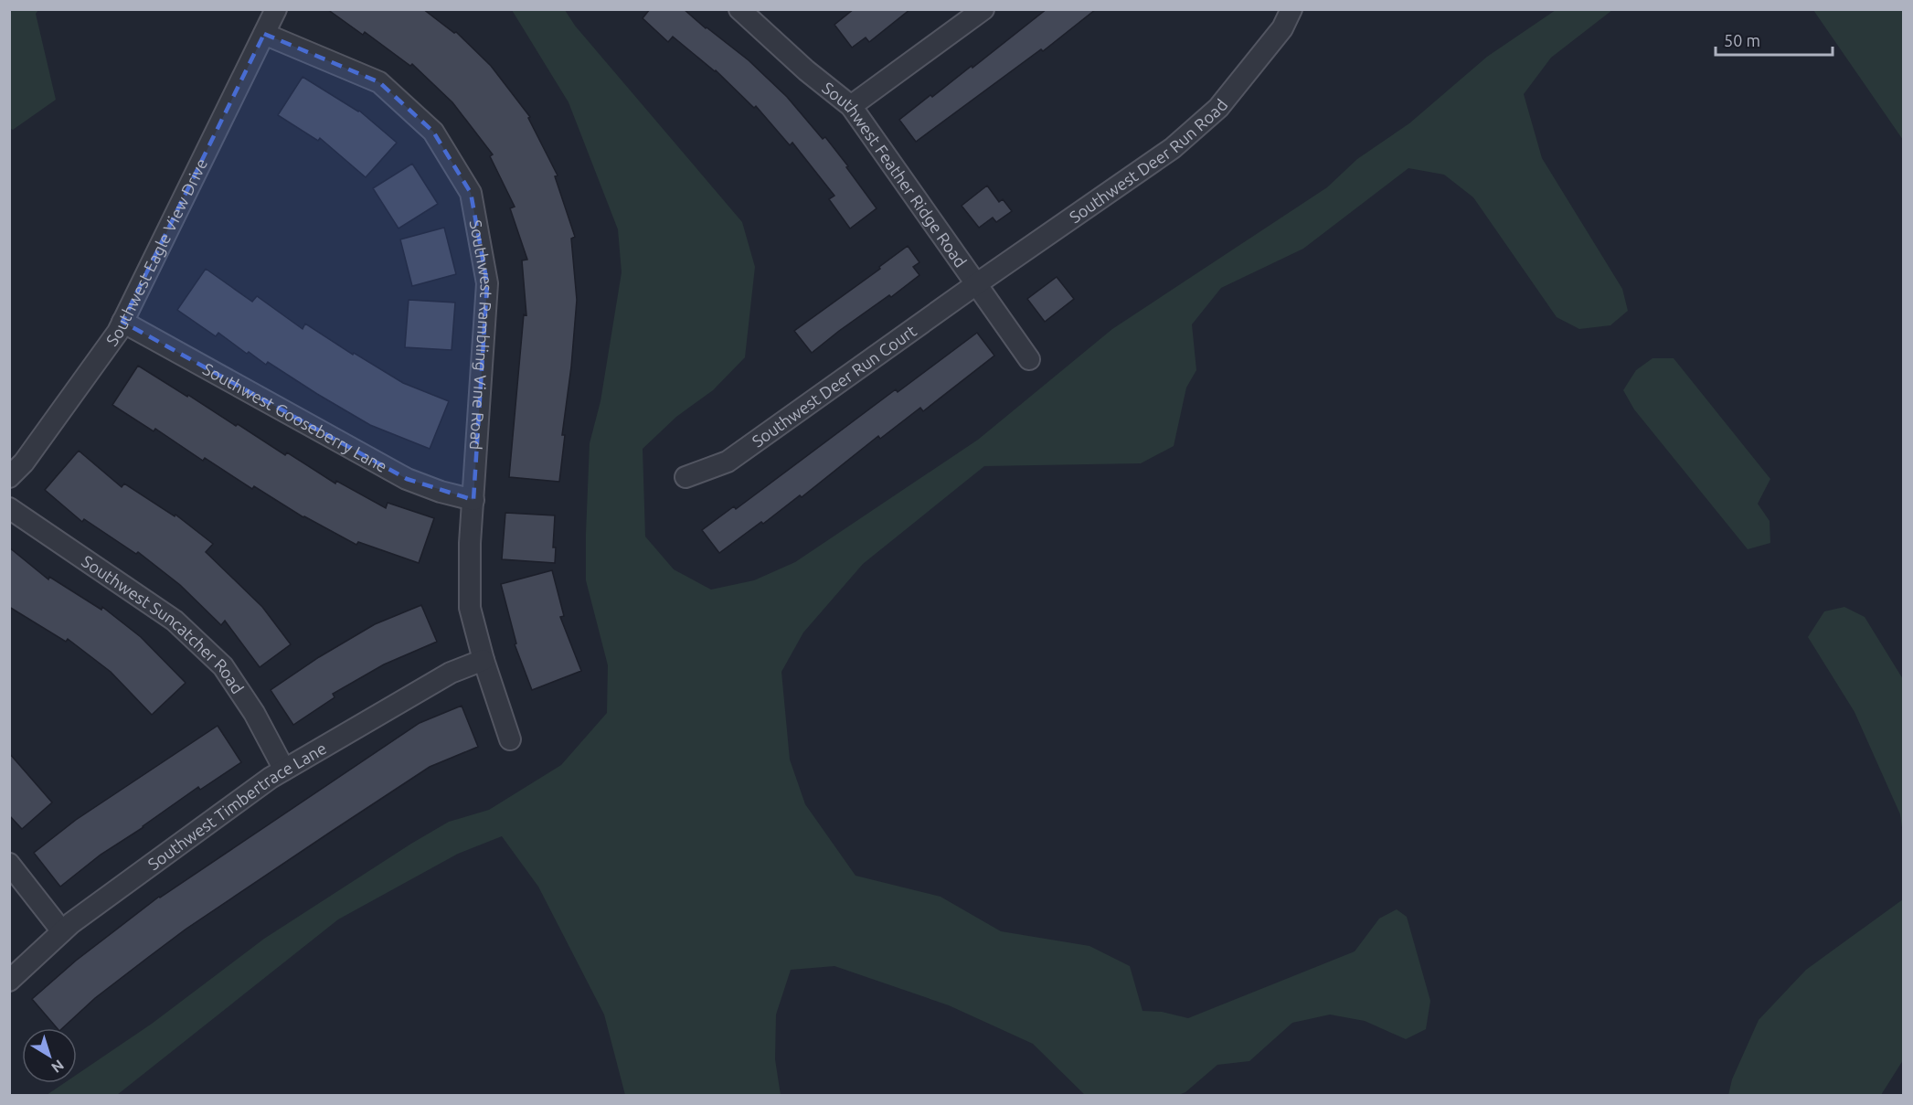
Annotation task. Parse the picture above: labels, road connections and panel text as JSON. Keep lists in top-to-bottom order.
{
  "streets": {
    "street": [
      "Southwest Deer Run Road",
      "Southwest Feather Ridge Road",
      "Southwest Eagle View Drive",
      "Southwest Rambling Vine Road",
      "Southwest Deer Run Court",
      "Southwest Gooseberry Lane",
      "Southwest Suncatcher Road",
      "Southwest Timbertrace Lane"
    ]
  },
  "crossings": [
    ["Southwest Deer Run Road", "Southwest Feather Ridge Road"],
    ["Southwest Deer Run Road", "Southwest Deer Run Court"],
    ["Southwest Feather Ridge Road", "Southwest Deer Run Court"],
    ["Southwest Eagle View Drive", "Southwest Rambling Vine Road"],
    ["Southwest Eagle View Drive", "Southwest Gooseberry Lane"],
    ["Southwest Rambling Vine Road", "Southwest Gooseberry Lane"],
    ["Southwest Rambling Vine Road", "Southwest Timbertrace Lane"],
    ["Southwest Suncatcher Road", "Southwest Timbertrace Lane"]
  ],
  "scale_bar": "50 m",
  "north": "bottom right"
}
